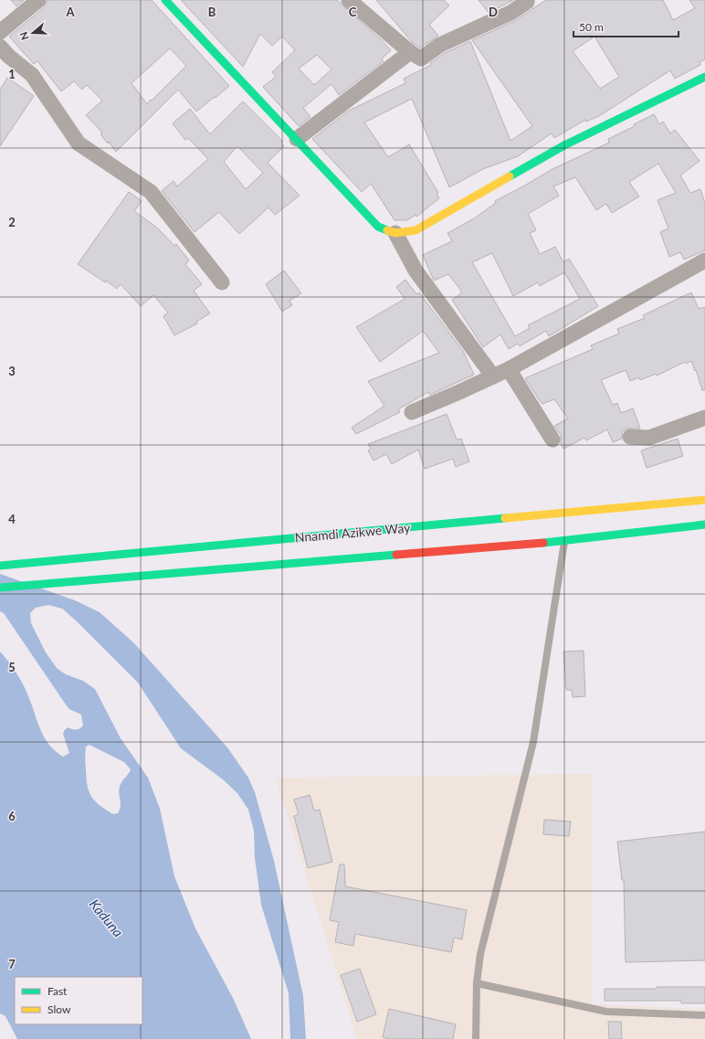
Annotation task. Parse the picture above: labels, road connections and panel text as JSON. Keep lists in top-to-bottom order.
{
  "streets": {
    "main road": ["Nnamdi Azikwe Way"]
  },
  "water": ["Kaduna"],
  "legend": ["Fast", "Slow"],
  "scale_bar": "50 m",
  "north": "left",
  "grid": {
    "columns": [
      "A",
      "B",
      "C",
      "D"
    ],
    "rows": [
      "1",
      "2",
      "3",
      "4",
      "5",
      "6",
      "7"
    ]
  }
}
